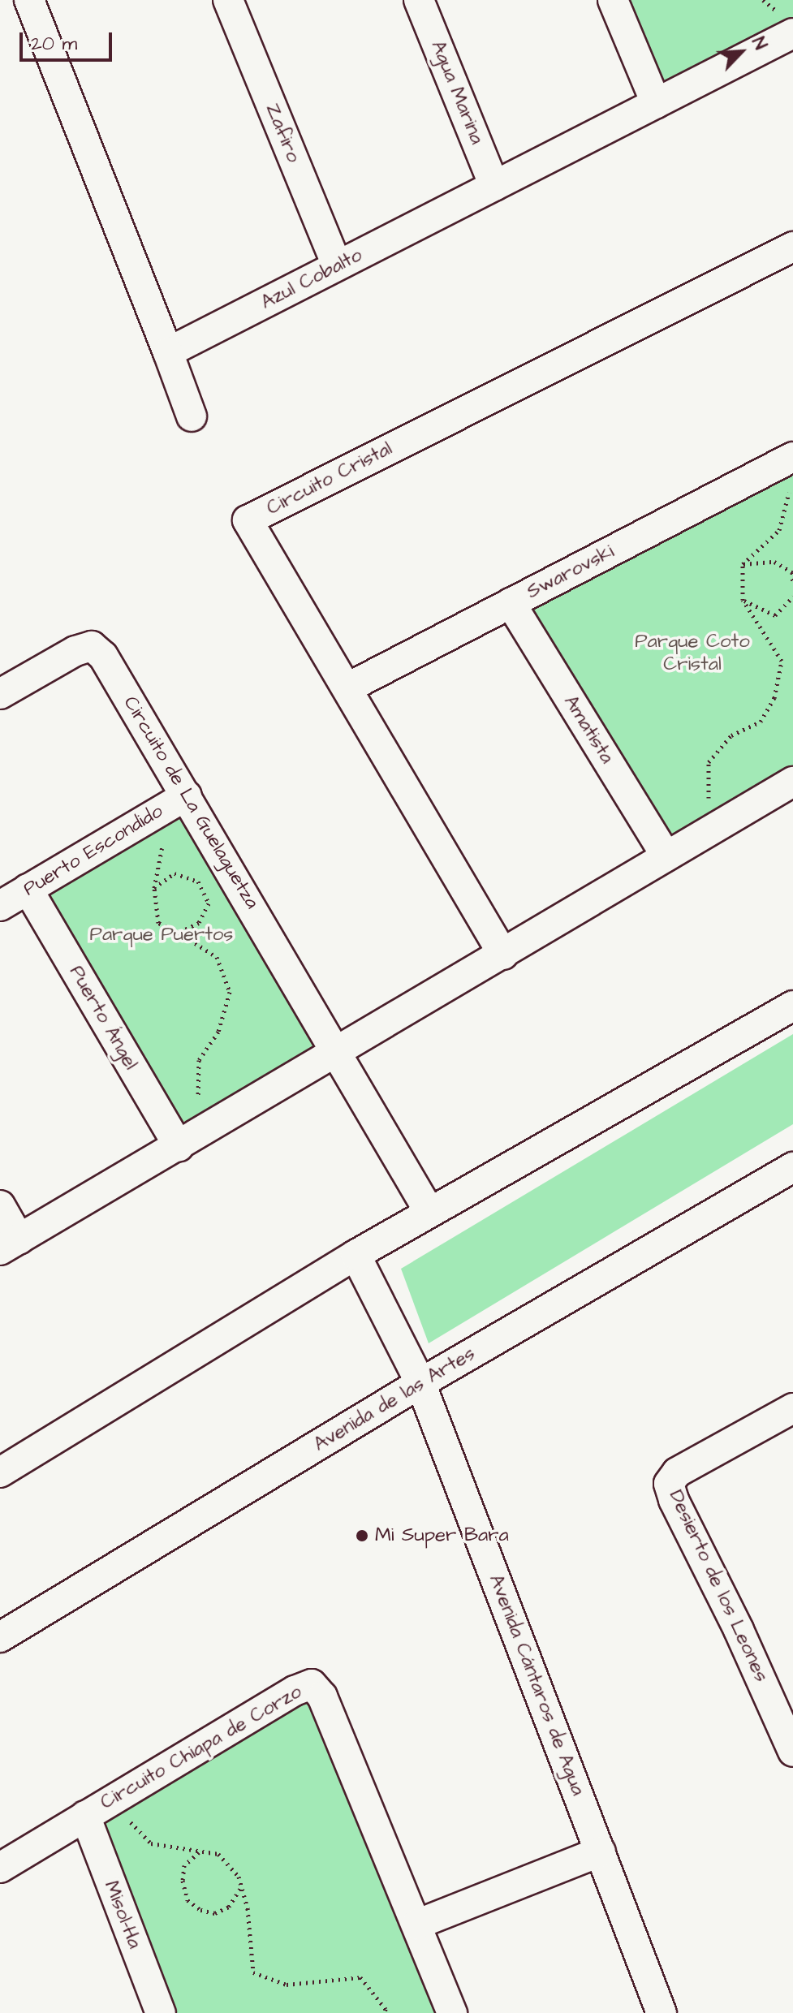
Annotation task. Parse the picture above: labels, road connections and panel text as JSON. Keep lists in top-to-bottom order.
{
  "streets": {
    "street": [
      "Agua Marina",
      "Zafiro",
      "Azul Cobalto",
      "Circuito Cristal",
      "Swarovski",
      "Amatista",
      "Circuito de La Guelaguetza",
      "Puerto Escondido",
      "Puerto Ángel",
      "Avenida de las Artes",
      "Desierto de los Leones",
      "Avenida Cántaros de Agua",
      "Circuito Chiapa de Corzo",
      "Misol-Ha"
    ]
  },
  "crossings": [
    ["Agua Marina", "Azul Cobalto"],
    ["Zafiro", "Azul Cobalto"],
    ["Circuito Cristal", "Swarovski"],
    ["Swarovski", "Amatista"],
    ["Circuito de La Guelaguetza", "Puerto Escondido"],
    ["Puerto Escondido", "Puerto Ángel"],
    ["Avenida de las Artes", "Avenida Cántaros de Agua"],
    ["Circuito Chiapa de Corzo", "Misol-Ha"]
  ],
  "parks": ["Parque Coto Cristal", "Parque Puertos"],
  "places": ["Mi Super Bara"],
  "scale_bar": "20 m",
  "north": "top right"
}
